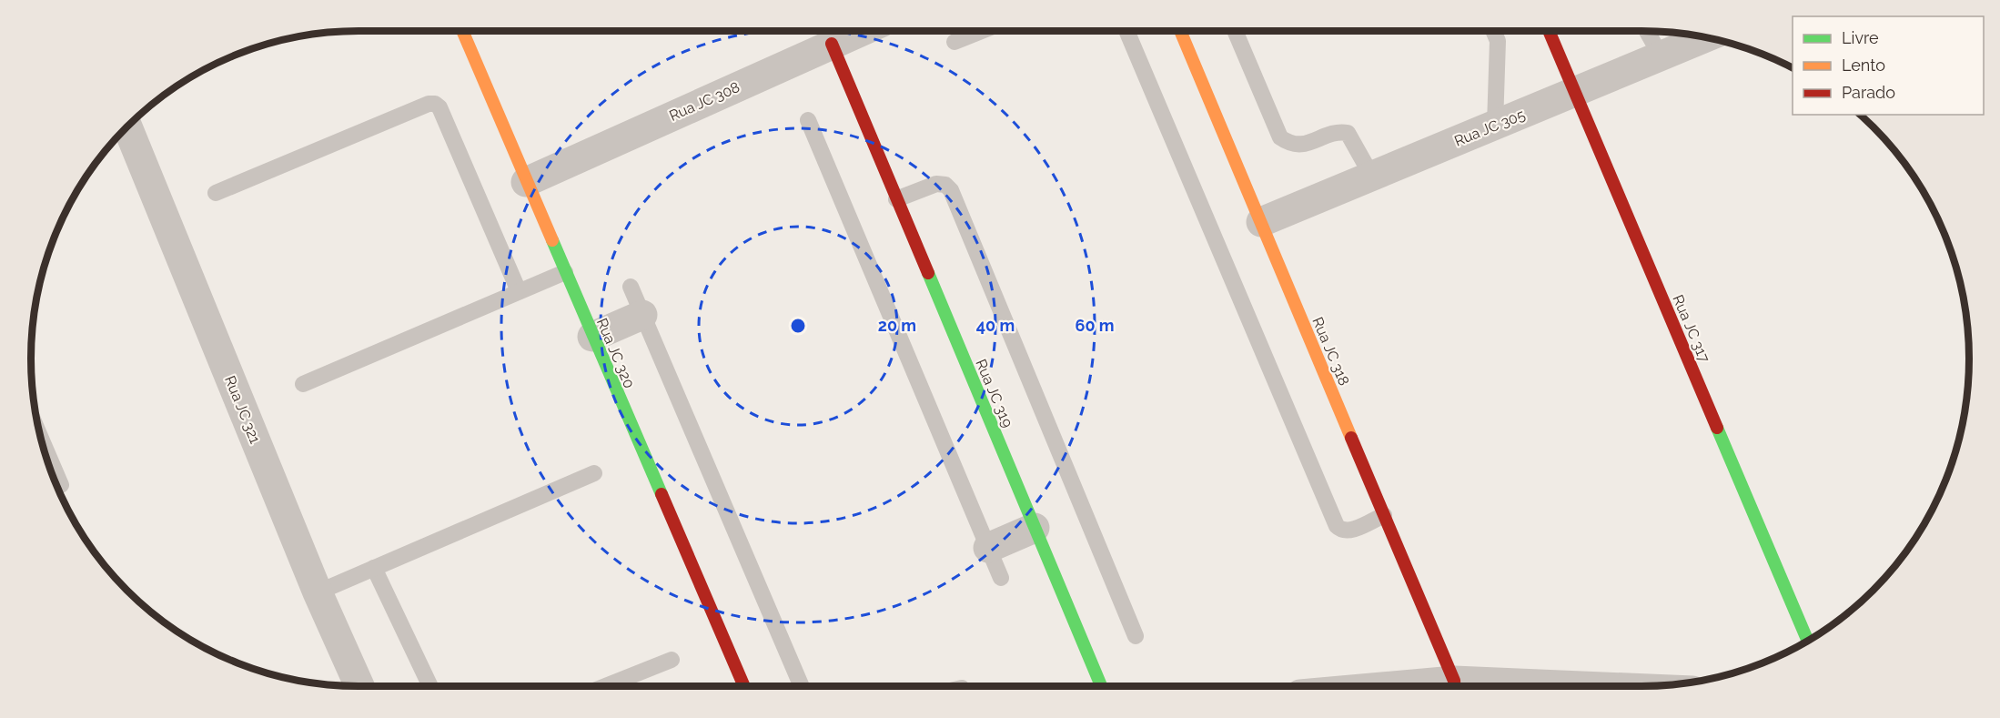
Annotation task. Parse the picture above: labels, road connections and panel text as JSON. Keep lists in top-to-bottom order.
{
  "streets": {
    "street": [
      "Rua JC 308",
      "Rua JC 305",
      "Rua JC 317",
      "Rua JC 318",
      "Rua JC 320",
      "Rua JC 319",
      "Rua JC 321"
    ]
  },
  "crossings": [
    ["Rua JC 308", "Rua JC 320"],
    ["Rua JC 308", "Rua JC 319"],
    ["Rua JC 305", "Rua JC 317"],
    ["Rua JC 305", "Rua JC 318"]
  ],
  "legend": ["Livre", "Lento", "Parado"],
  "rings": ["20 m", "40 m", "60 m"]
}
